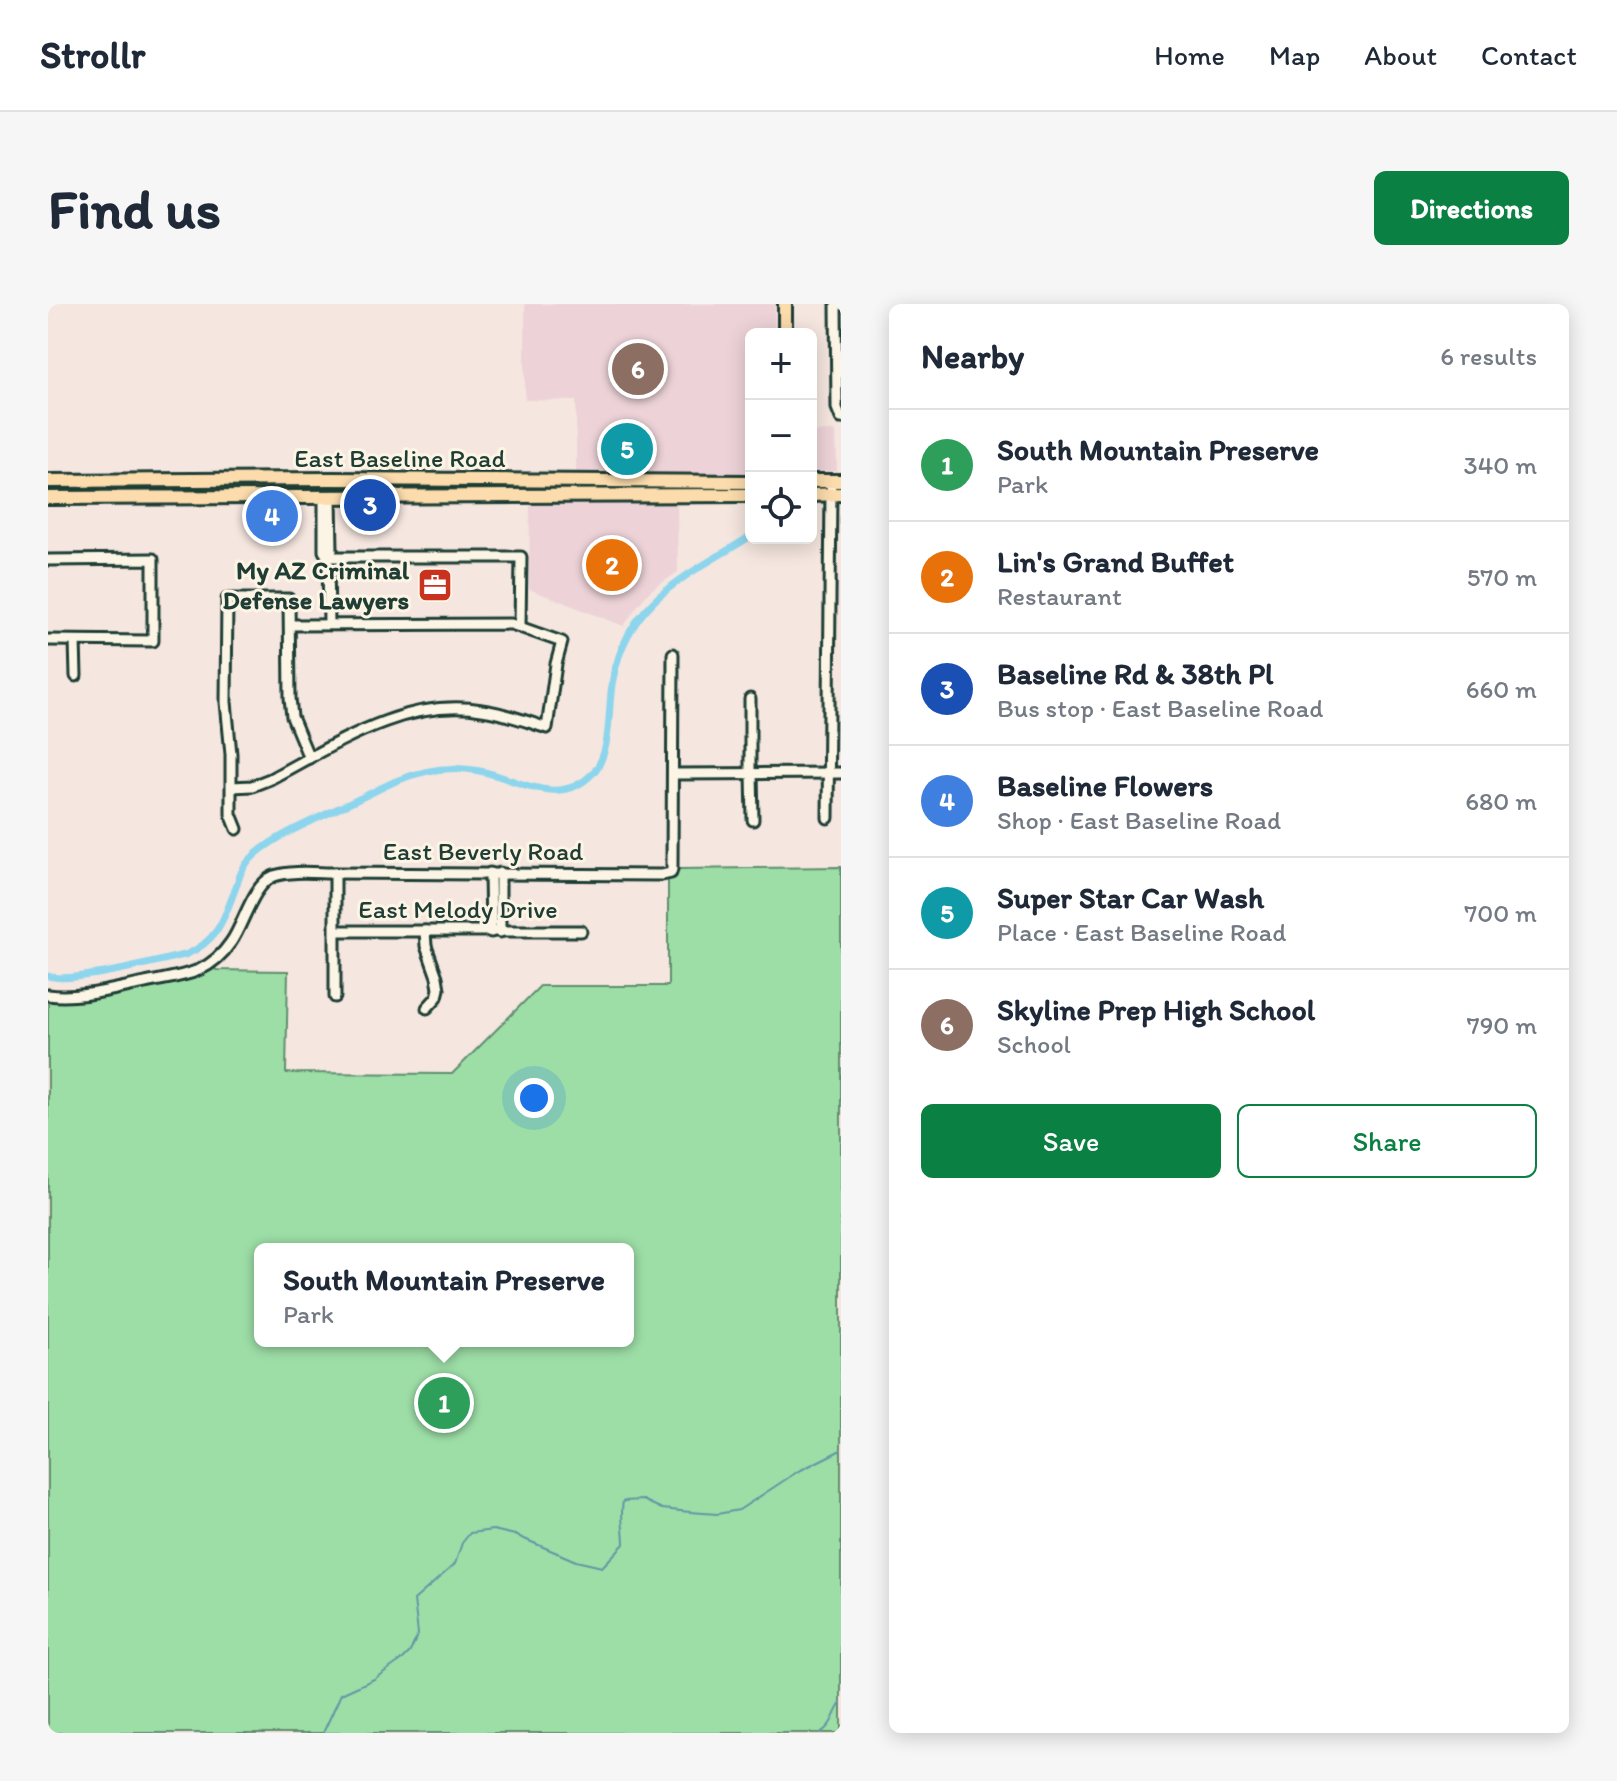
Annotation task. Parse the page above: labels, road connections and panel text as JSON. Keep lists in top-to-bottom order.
{
  "streets": {
    "main road": ["East Baseline Road"],
    "street": ["East Beverly Road", "East Melody Drive"]
  },
  "places": {
    "office": ["My AZ Criminal Defense Lawyers"]
  },
  "page": {
    "header": "Strollr",
    "nav": [
      "Home",
      "Map",
      "About",
      "Contact"
    ],
    "buttons": [
      "Directions",
      ["Save", "Share"]
    ],
    "title": "Find us",
    "heading": ["Nearby", "6 results"],
    "map_buttons": ["+", "−"],
    "pins": [
      "6",
      "5",
      "3",
      "4",
      "2",
      "1"
    ],
    "list": [
      {
        "mark": "1",
        "name": "South Mountain Preserve",
        "note": "Park",
        "value": "340 m"
      },
      {
        "mark": "2",
        "name": "Lin's Grand Buffet",
        "note": "Restaurant",
        "value": "570 m"
      },
      {
        "mark": "3",
        "name": "Baseline Rd & 38th Pl",
        "note": "Bus stop · East Baseline Road",
        "value": "660 m"
      },
      {
        "mark": "4",
        "name": "Baseline Flowers",
        "note": "Shop · East Baseline Road",
        "value": "680 m"
      },
      {
        "mark": "5",
        "name": "Super Star Car Wash",
        "note": "Place · East Baseline Road",
        "value": "700 m"
      },
      {
        "mark": "6",
        "name": "Skyline Prep High School",
        "note": "School",
        "value": "790 m"
      }
    ],
    "popup": ["South Mountain Preserve", "Park"]
  }
}
